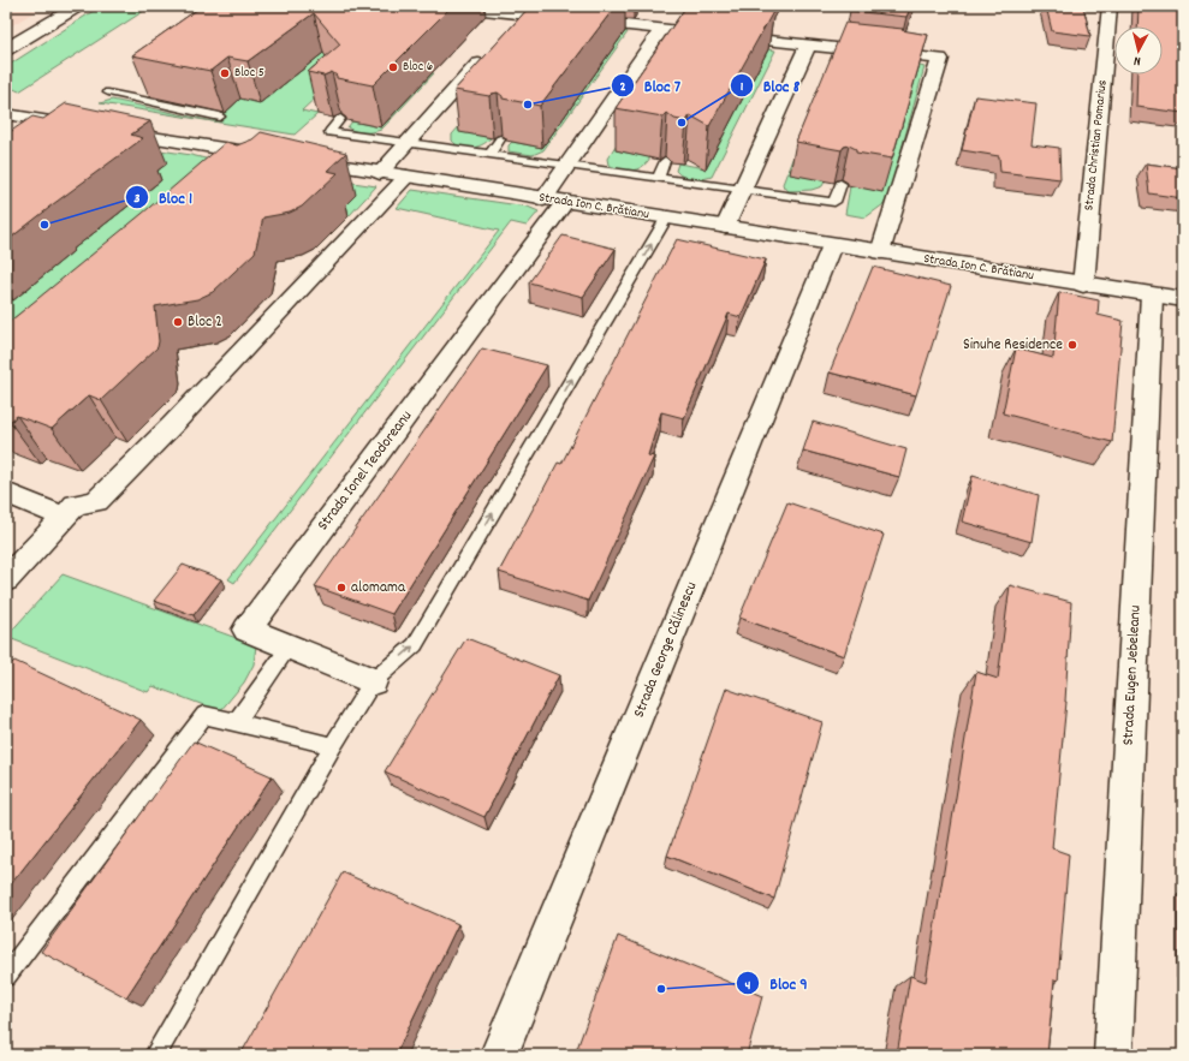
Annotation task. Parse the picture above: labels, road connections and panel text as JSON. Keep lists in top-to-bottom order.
{
  "streets": {
    "street": [
      "Strada Christian Pomarius",
      "Strada Ion C. Brătianu",
      "Strada Ionel Teodoreanu",
      "Strada George Călinescu",
      "Strada Eugen Jebeleanu"
    ]
  },
  "crossings": [
    ["Strada Christian Pomarius", "Strada Ion C. Brătianu"],
    ["Strada Ion C. Brătianu", "Strada Ionel Teodoreanu"],
    ["Strada Ion C. Brătianu", "Strada George Călinescu"],
    ["Strada Ion C. Brătianu", "Strada Eugen Jebeleanu"]
  ],
  "places": [
    "Bloc 6",
    "Bloc 5",
    "Bloc 7",
    "Bloc 8",
    "Bloc 1",
    "Bloc 2",
    "Sinuhe Residence",
    "alomama",
    "Bloc 9"
  ],
  "north": "bottom"
}
